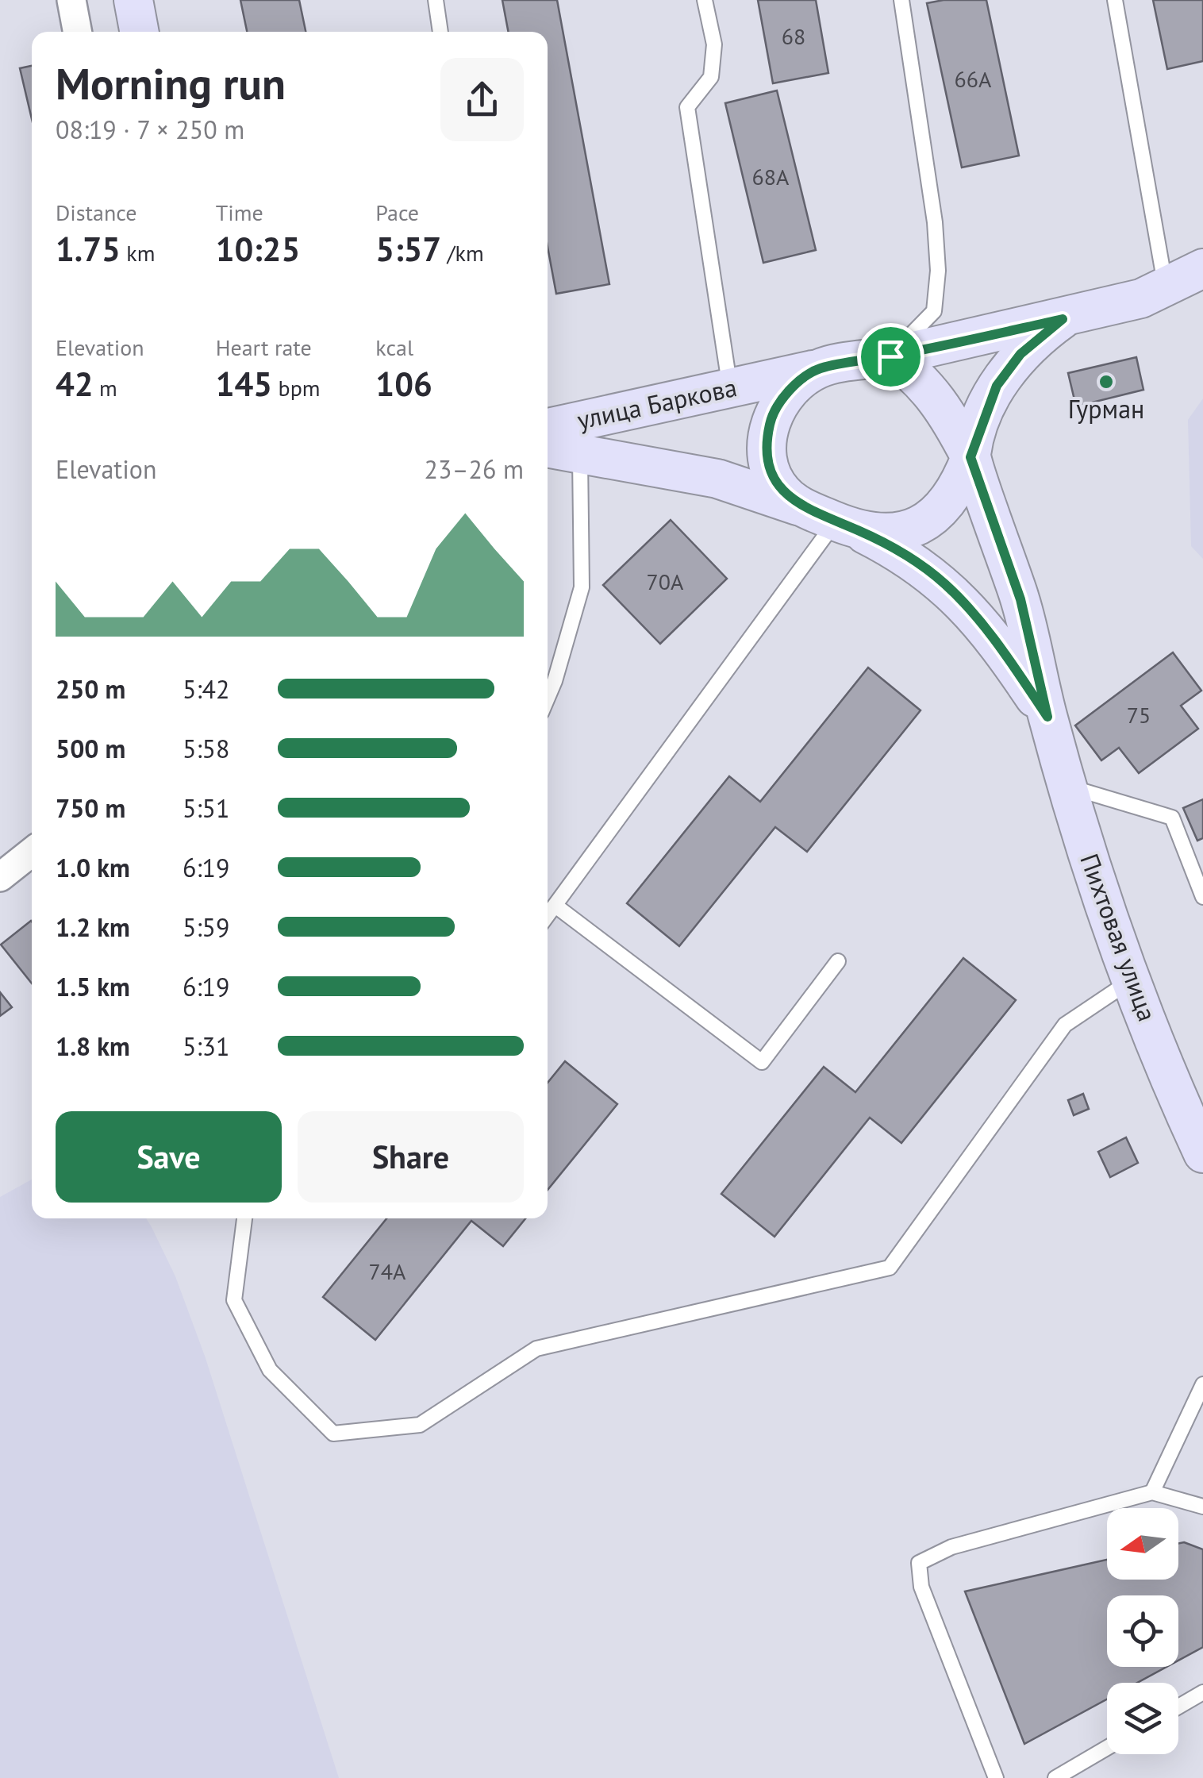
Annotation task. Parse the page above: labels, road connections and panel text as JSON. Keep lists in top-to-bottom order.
{
  "streets": {
    "main road": ["улица Баркова", "Пихтовая улица"]
  },
  "crossings": [
    ["улица Баркова", "Пихтовая улица"]
  ],
  "places": ["Гурман"],
  "house_numbers": [
    "68",
    "66А",
    "68А",
    "70А",
    "75",
    "74А"
  ],
  "north": "left",
  "page": {
    "heading": ["Morning run", "08:19 · 7 × 250 m"],
    "stats": [
      ["Distance", "1.75 km"],
      ["Time", "10:25"],
      ["Pace", "5:57 /km"],
      ["Elevation", "42 m"],
      ["Heart rate", "145 bpm"],
      ["kcal", "106"]
    ],
    "chart": ["Elevation", "23–26 m"],
    "list": [
      {
        "name": "250 m",
        "note": "5:42"
      },
      {
        "name": "500 m",
        "note": "5:58"
      },
      {
        "name": "750 m",
        "note": "5:51"
      },
      {
        "name": "1.0 km",
        "note": "6:19"
      },
      {
        "name": "1.2 km",
        "note": "5:59"
      },
      {
        "name": "1.5 km",
        "note": "6:19"
      },
      {
        "name": "1.8 km",
        "note": "5:31"
      }
    ],
    "buttons": ["Save", "Share"]
  }
}
